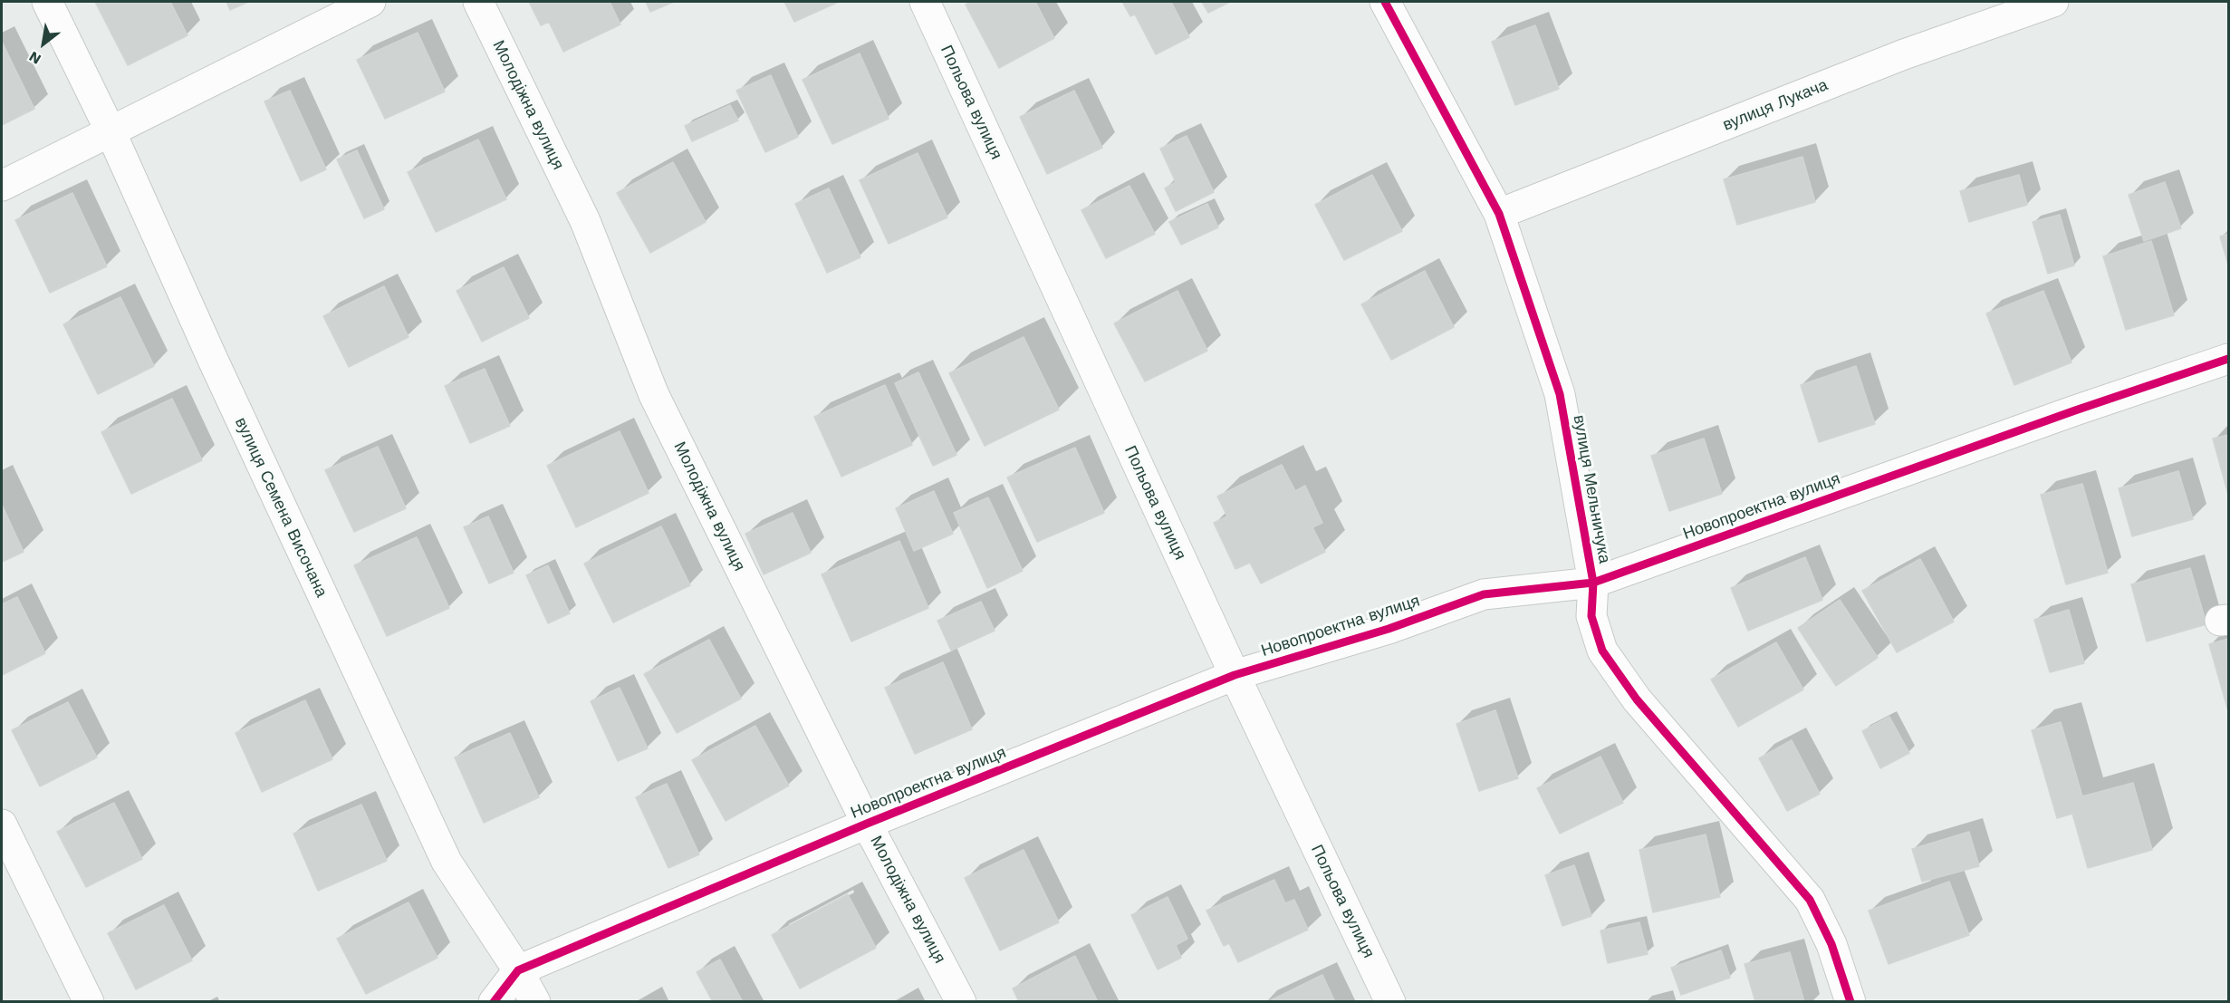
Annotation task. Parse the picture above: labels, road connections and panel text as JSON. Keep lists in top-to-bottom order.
{
  "streets": {
    "street": [
      "Польова вулиця",
      "Молодіжна вулиця",
      "вулиця Лукача",
      "вулиця Мельничука",
      "Новопроектна вулиця",
      "вулиця Семена Височана"
    ]
  },
  "crossings": [
    ["Польова вулиця", "Новопроектна вулиця"],
    ["Молодіжна вулиця", "Новопроектна вулиця"],
    ["вулиця Лукача", "вулиця Мельничука"],
    ["вулиця Мельничука", "Новопроектна вулиця"],
    ["Новопроектна вулиця", "вулиця Семена Височана"]
  ],
  "north": "bottom left"
}
